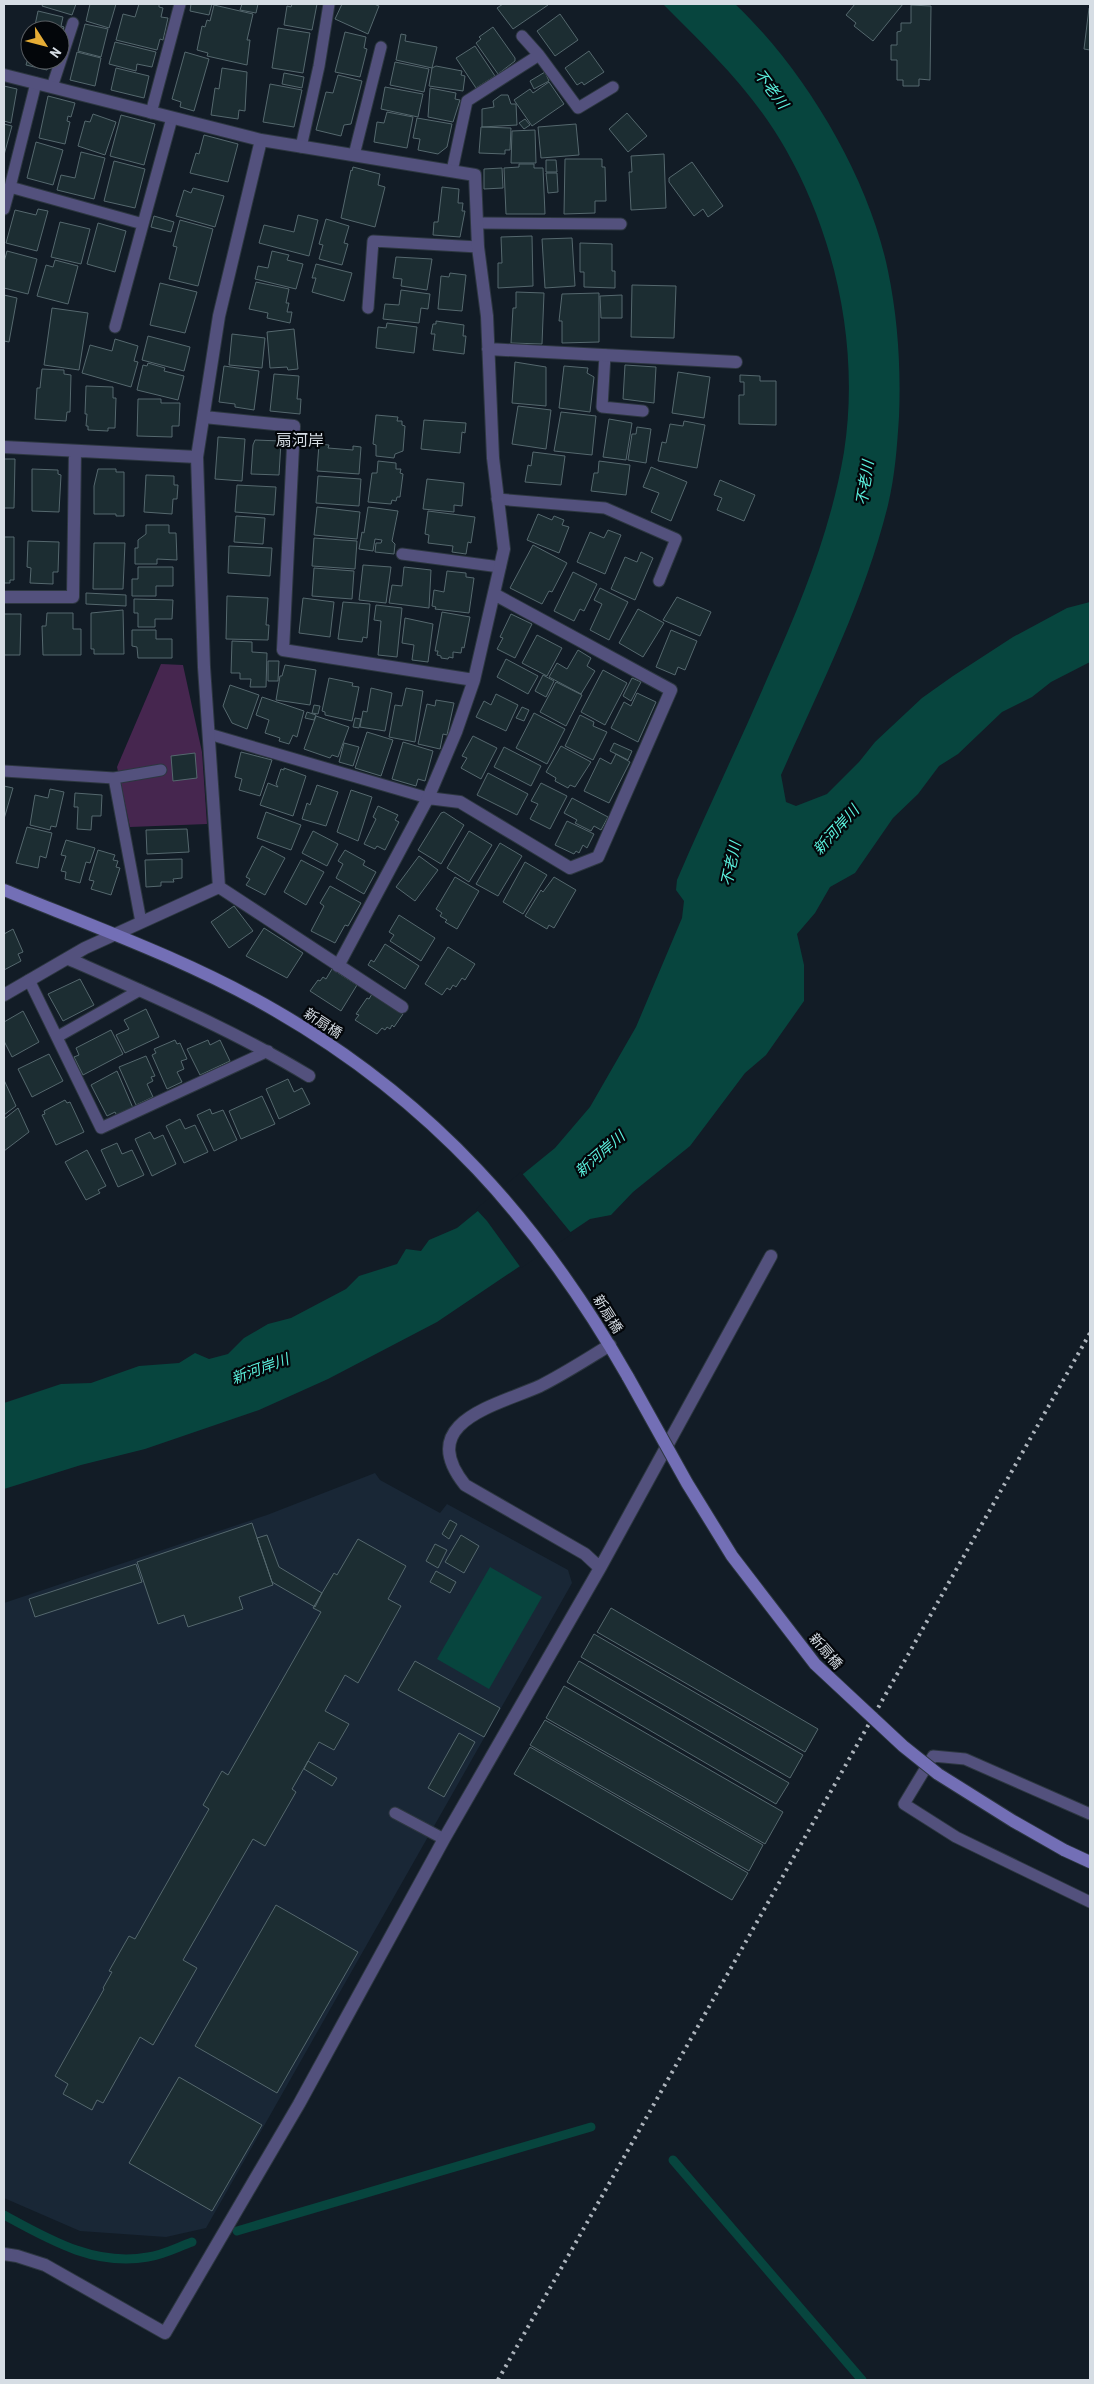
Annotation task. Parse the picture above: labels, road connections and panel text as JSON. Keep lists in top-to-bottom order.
{
  "streets": {
    "street": ["新扇橋"]
  },
  "districts": ["扇河岸"],
  "water": ["不老川", "新河岸川"],
  "north": "bottom right"
}
